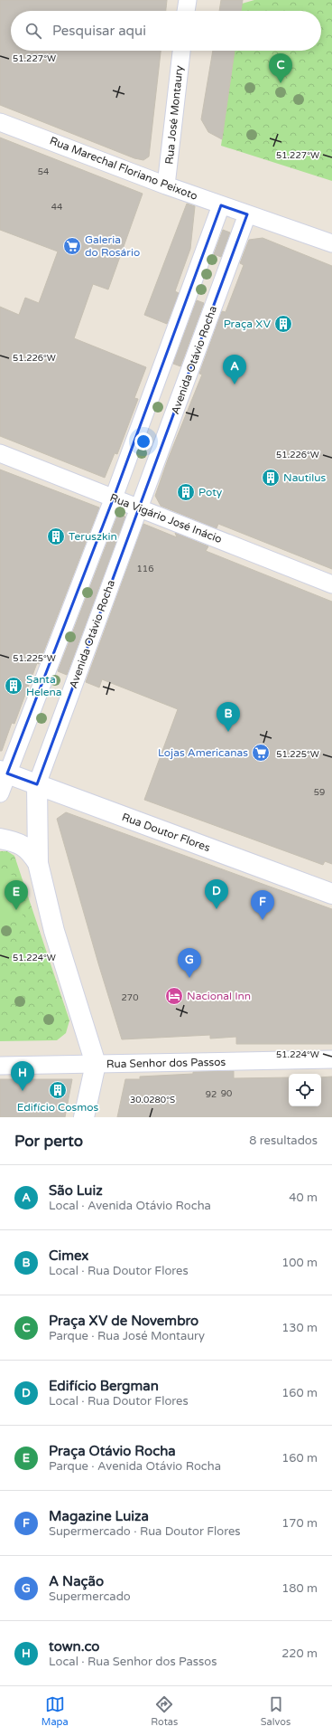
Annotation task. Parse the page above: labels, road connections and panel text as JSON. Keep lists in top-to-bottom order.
{
  "streets": {
    "main road": ["Avenida Otávio Rocha", "Rua Doutor Flores"],
    "street": [
      "Rua José Montaury",
      "Rua Marechal Floriano Peixoto",
      "Rua Vigário José Inácio",
      "Rua Senhor dos Passos"
    ]
  },
  "crossings": [
    ["Rua José Montaury", "Rua Marechal Floriano Peixoto"],
    ["Rua Marechal Floriano Peixoto", "Avenida Otávio Rocha"],
    ["Avenida Otávio Rocha", "Rua Vigário José Inácio"],
    ["Avenida Otávio Rocha", "Rua Doutor Flores"],
    ["Avenida Otávio Rocha", "Rua Senhor dos Passos"]
  ],
  "places": {
    "supermarket": ["Galeria do Rosário", "Lojas Americanas"],
    "building": [
      "Praça XV",
      "Nautilus",
      "Poty",
      "Teruszkin",
      "Santa Helena",
      "Edifício Cosmos"
    ],
    "hotel": ["Nacional Inn"]
  },
  "house_numbers": [
    "54",
    "44",
    "116",
    "59",
    "270",
    "90",
    "92"
  ],
  "page": {
    "search": "Pesquisar aqui",
    "pins": [
      "C",
      "A",
      "B",
      "D",
      "E",
      "F",
      "G",
      "H"
    ],
    "heading": ["Por perto", "8 resultados"],
    "list": [
      {
        "mark": "A",
        "name": "São Luiz",
        "note": "Local · Avenida Otávio Rocha",
        "value": "40 m"
      },
      {
        "mark": "B",
        "name": "Cimex",
        "note": "Local · Rua Doutor Flores",
        "value": "100 m"
      },
      {
        "mark": "C",
        "name": "Praça XV de Novembro",
        "note": "Parque · Rua José Montaury",
        "value": "130 m"
      },
      {
        "mark": "D",
        "name": "Edifício Bergman",
        "note": "Local · Rua Doutor Flores",
        "value": "160 m"
      },
      {
        "mark": "E",
        "name": "Praça Otávio Rocha",
        "note": "Parque · Avenida Otávio Rocha",
        "value": "160 m"
      },
      {
        "mark": "F",
        "name": "Magazine Luiza",
        "note": "Supermercado · Rua Doutor Flores",
        "value": "170 m"
      },
      {
        "mark": "G",
        "name": "A Nação",
        "note": "Supermercado",
        "value": "180 m"
      },
      {
        "mark": "H",
        "name": "town.co",
        "note": "Local · Rua Senhor dos Passos",
        "value": "220 m"
      }
    ],
    "nav": ["Mapa", "Rotas", "Salvos"]
  },
  "coordinates": [
    "51.227°W",
    "51.226°W",
    "51.225°W",
    "51.224°W",
    "30.0280°S"
  ]
}
